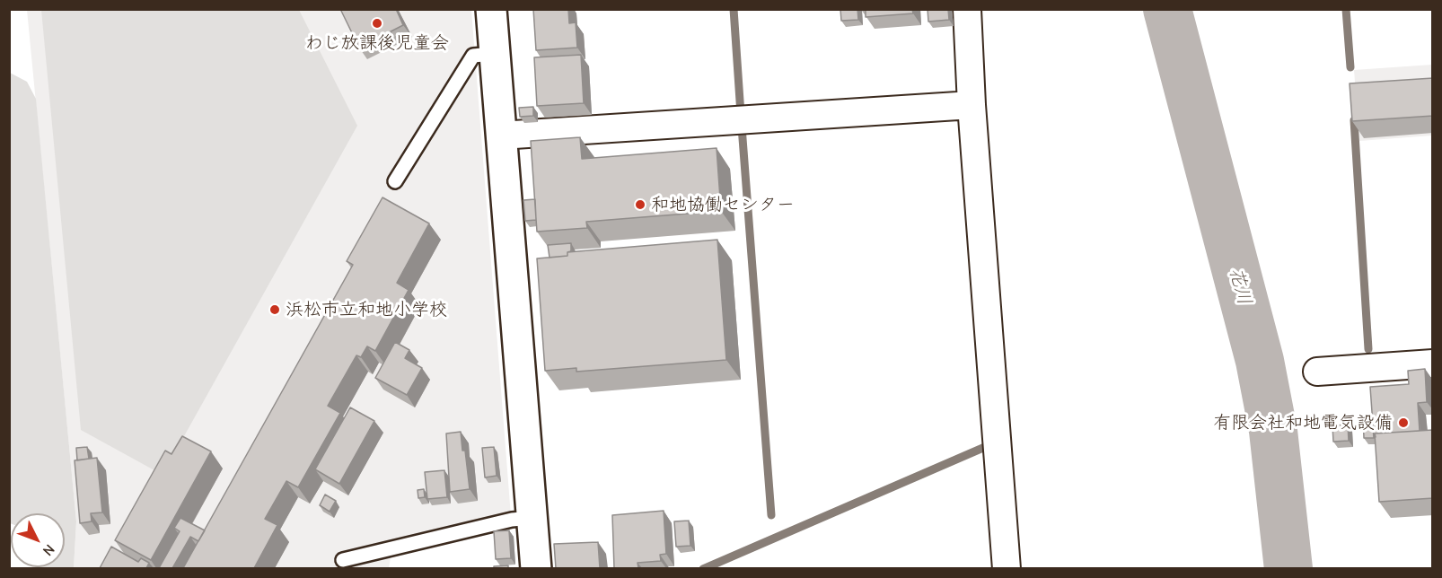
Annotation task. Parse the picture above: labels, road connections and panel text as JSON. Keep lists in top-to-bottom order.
{
  "water": ["花川"],
  "places": [
    "わじ放課後児童会",
    "和地協働センター",
    "浜松市立和地小学校",
    "有限会社和地電気設備"
  ],
  "north": "bottom right"
}
